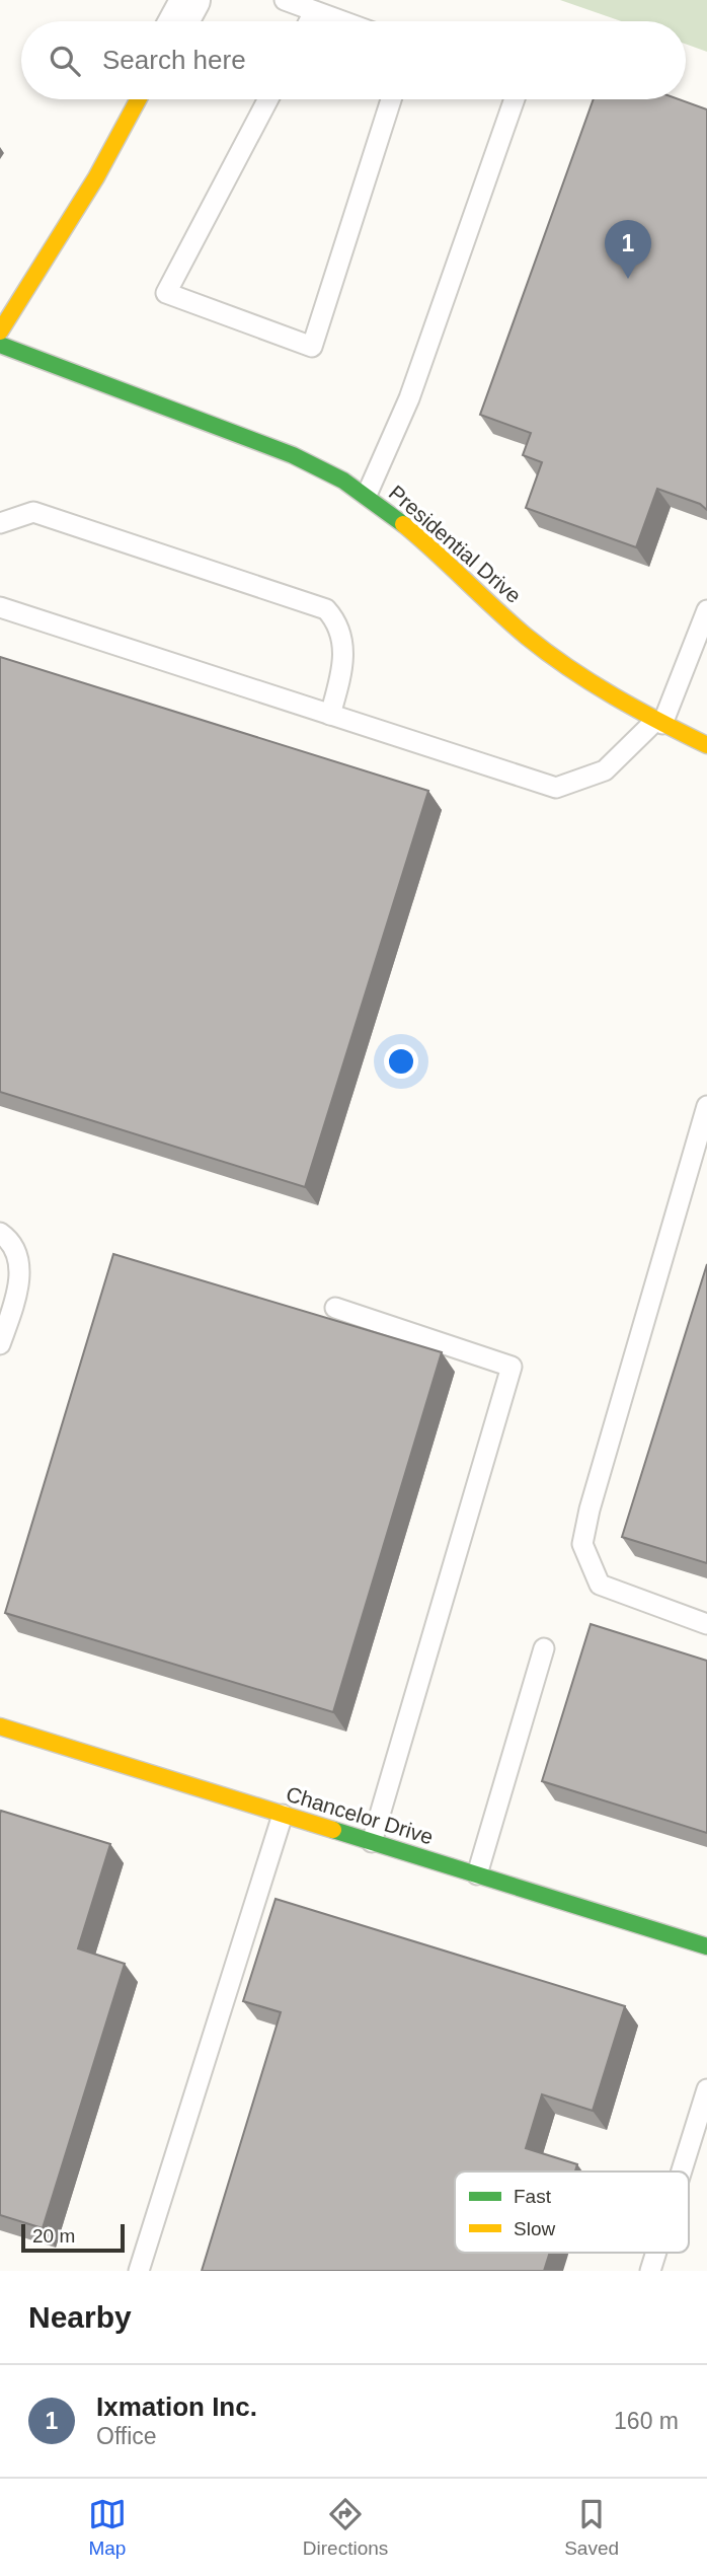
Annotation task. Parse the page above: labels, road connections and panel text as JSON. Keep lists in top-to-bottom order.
{
  "streets": {
    "street": ["Presidential Drive", "Chancelor Drive"]
  },
  "legend": ["Fast", "Slow"],
  "scale_bar": "20 m",
  "page": {
    "search": "Search here",
    "pins": "1",
    "scale": "20 m",
    "heading": "Nearby",
    "list": [
      {
        "mark": "1",
        "name": "Ixmation Inc.",
        "note": "Office",
        "value": "160 m"
      }
    ],
    "nav": ["Map", "Directions", "Saved"]
  }
}
